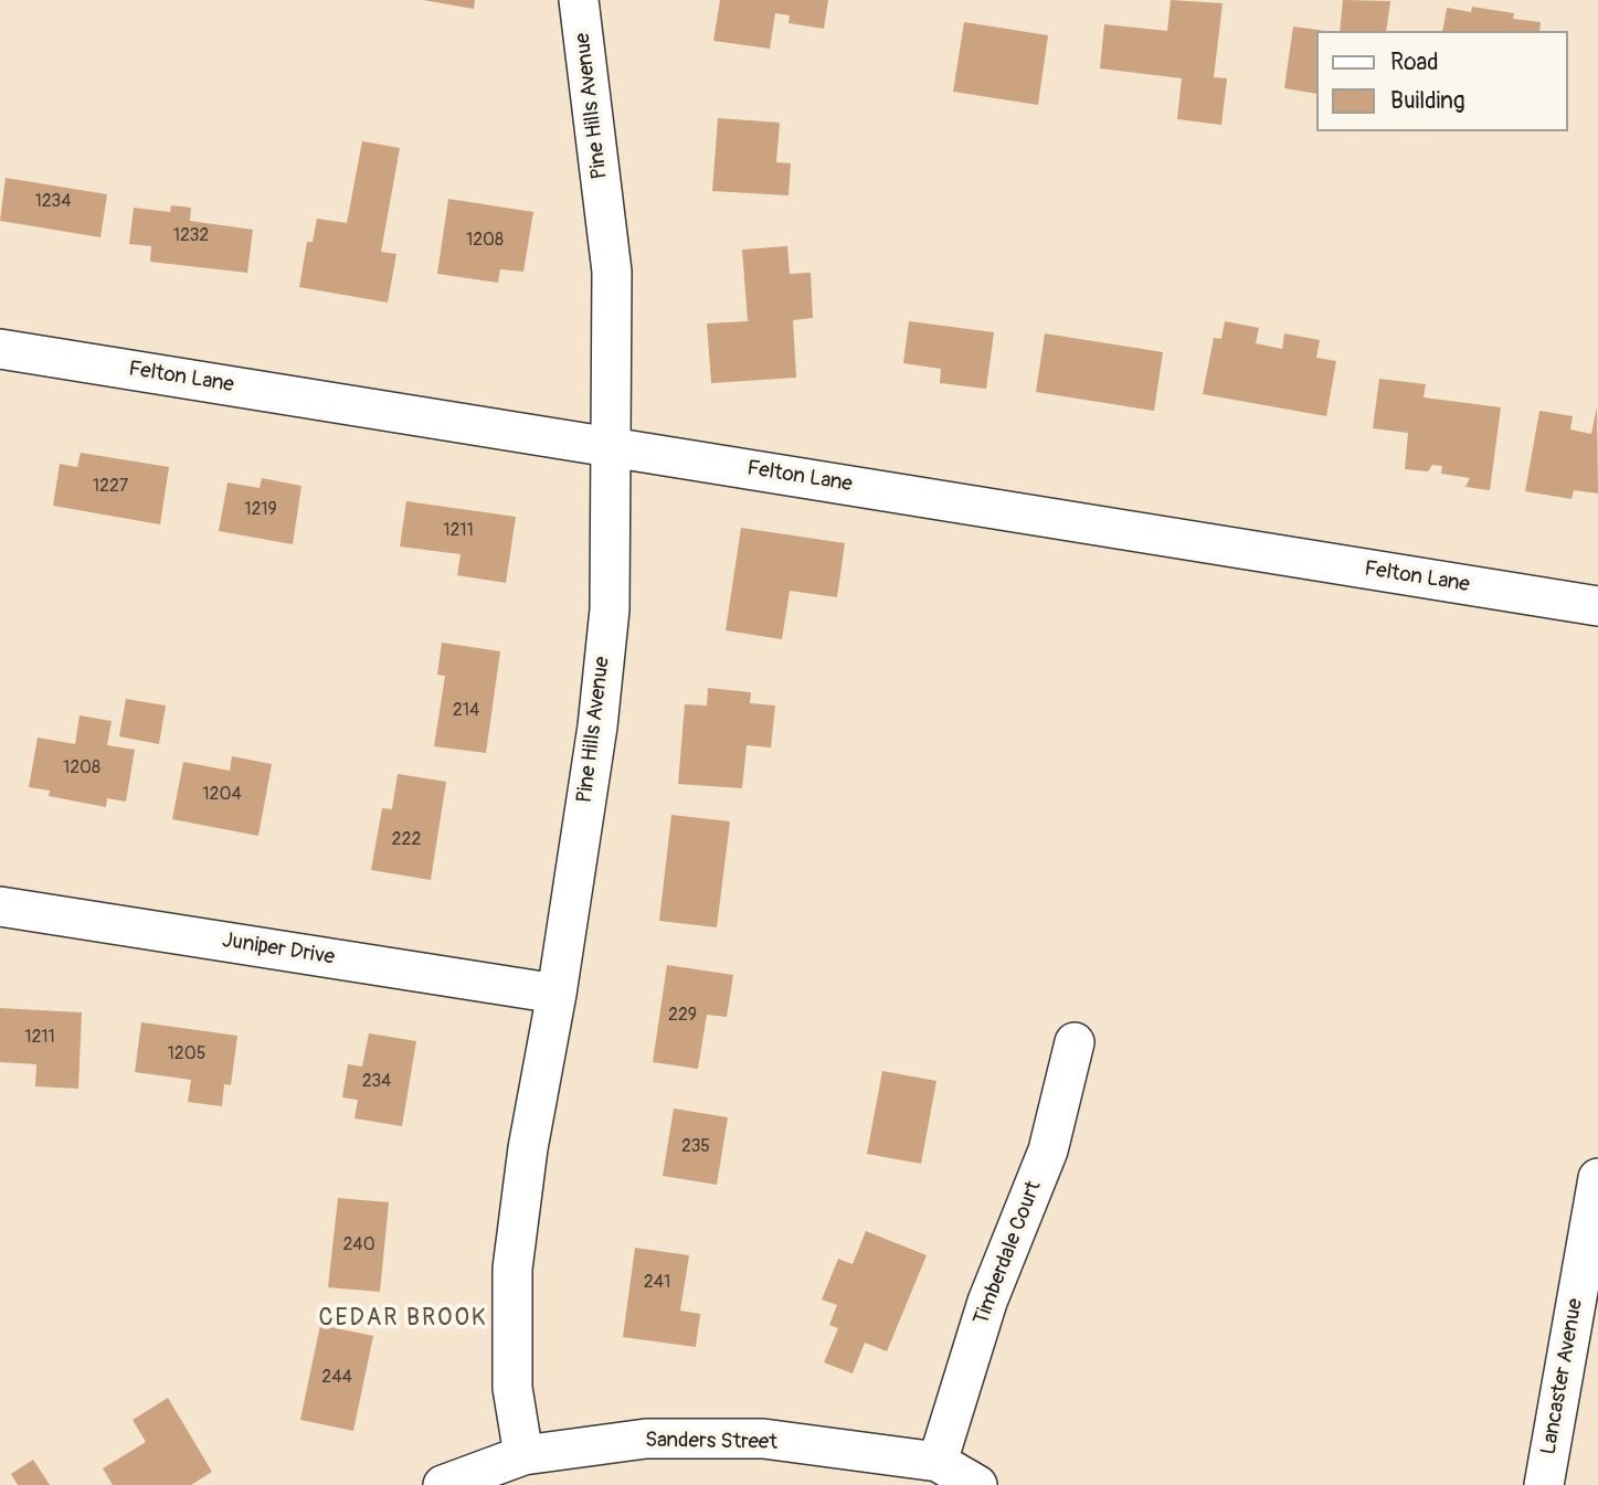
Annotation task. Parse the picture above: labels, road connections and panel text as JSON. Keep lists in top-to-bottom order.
{
  "streets": {
    "street": [
      "Pine Hills Avenue",
      "Felton Lane",
      "Juniper Drive",
      "Timberdale Court",
      "Lancaster Avenue",
      "Sanders Street"
    ]
  },
  "crossings": [
    ["Pine Hills Avenue", "Felton Lane"],
    ["Pine Hills Avenue", "Juniper Drive"],
    ["Pine Hills Avenue", "Sanders Street"],
    ["Timberdale Court", "Sanders Street"]
  ],
  "districts": ["CEDAR BROOK"],
  "house_numbers": [
    "1234",
    "1232",
    "1208",
    "1227",
    "1219",
    "1211",
    "214",
    "1208",
    "1204",
    "222",
    "229",
    "1211",
    "1205",
    "234",
    "235",
    "240",
    "241",
    "244"
  ],
  "legend": ["Road", "Building"]
}
